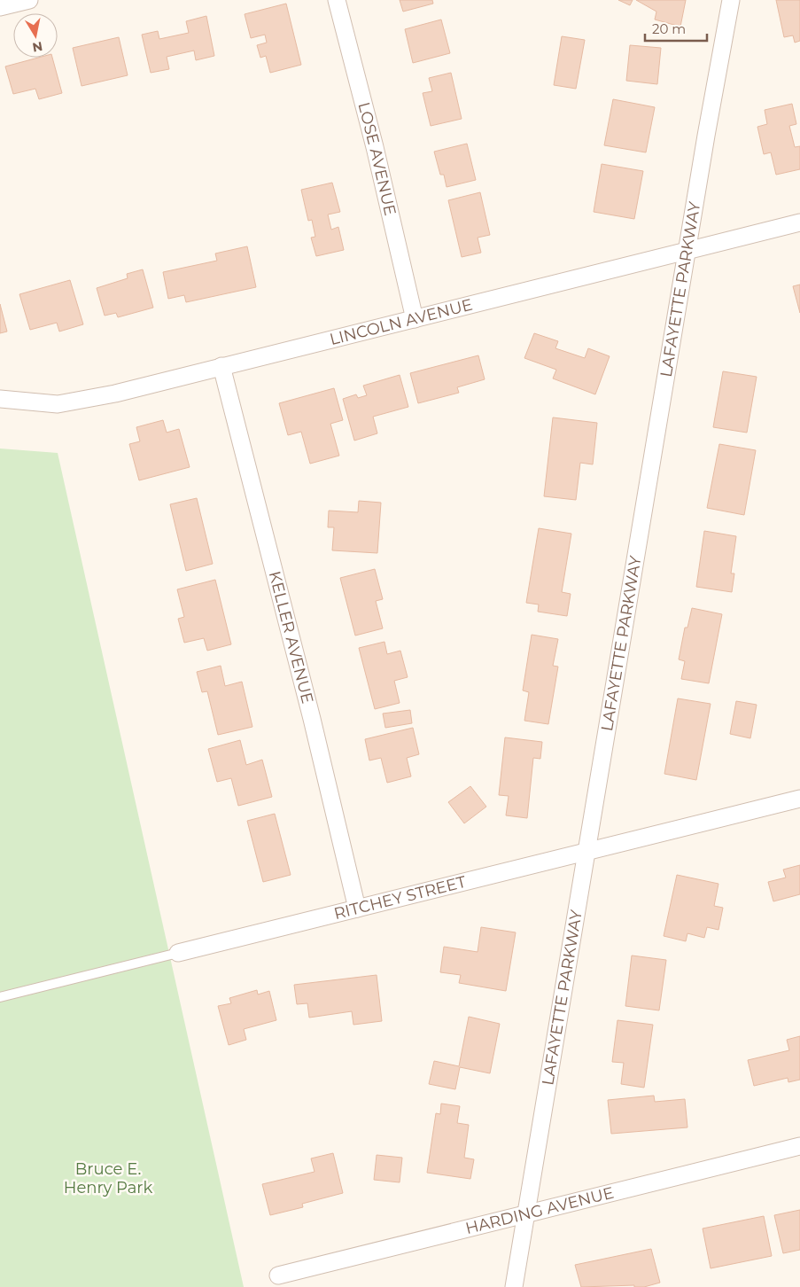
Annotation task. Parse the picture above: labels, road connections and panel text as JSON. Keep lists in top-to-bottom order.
{
  "streets": {
    "street": [
      "LOSE AVENUE",
      "LAFAYETTE PARKWAY",
      "LINCOLN AVENUE",
      "KELLER AVENUE",
      "RITCHEY STREET",
      "HARDING AVENUE"
    ]
  },
  "crossings": [
    ["LOSE AVENUE", "LINCOLN AVENUE"],
    ["LAFAYETTE PARKWAY", "LINCOLN AVENUE"],
    ["LAFAYETTE PARKWAY", "RITCHEY STREET"],
    ["LAFAYETTE PARKWAY", "HARDING AVENUE"],
    ["LINCOLN AVENUE", "KELLER AVENUE"],
    ["KELLER AVENUE", "RITCHEY STREET"]
  ],
  "parks": ["Bruce E. Henry Park"],
  "scale_bar": "20 m",
  "north": "bottom"
}
